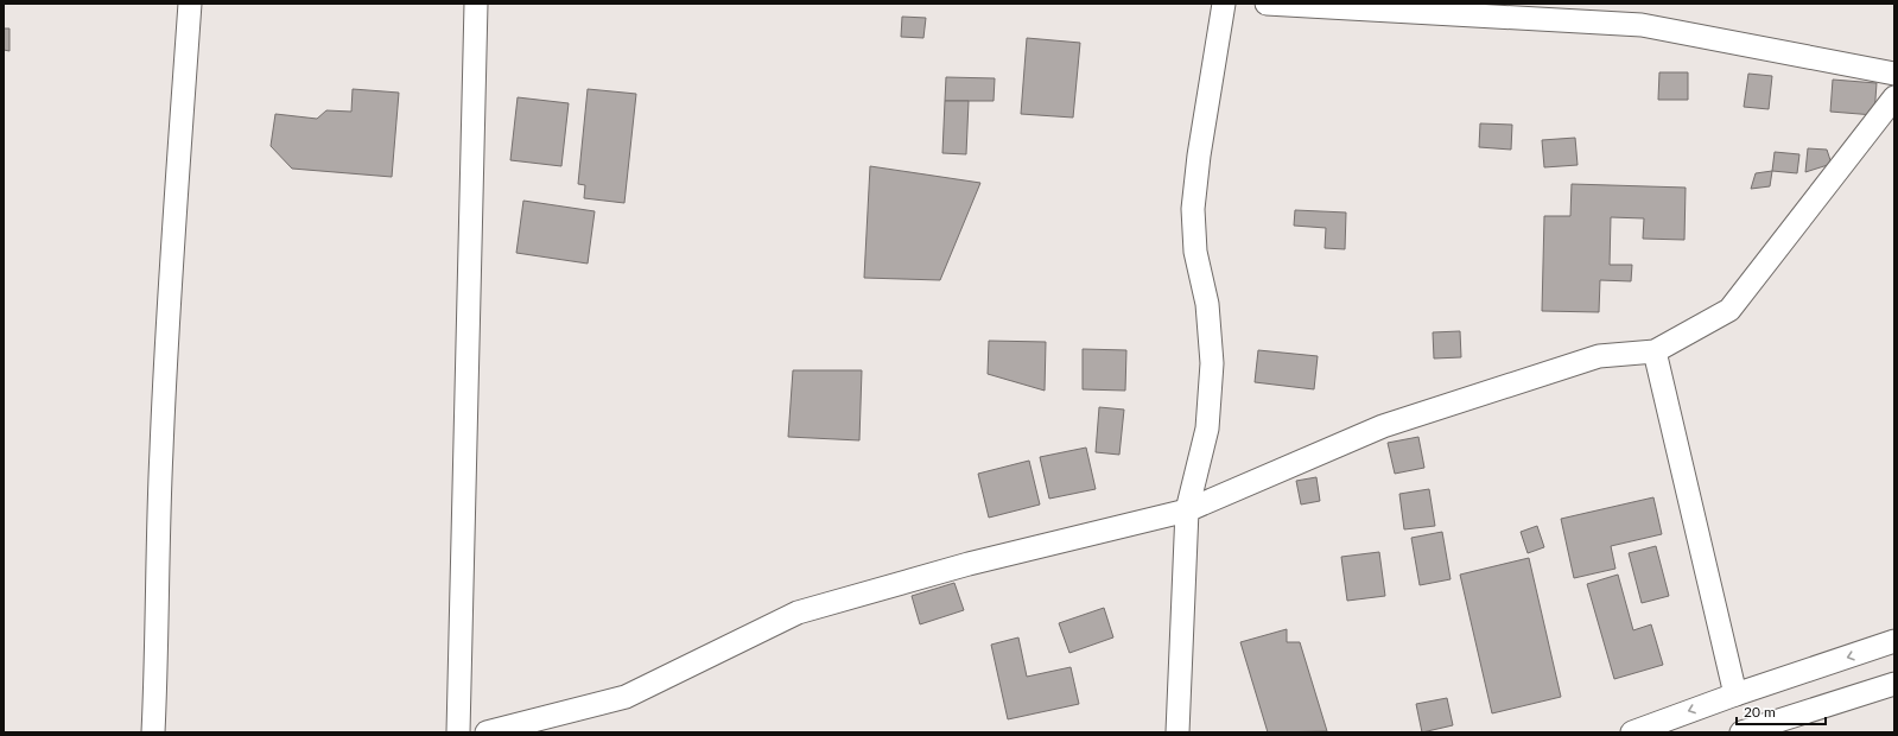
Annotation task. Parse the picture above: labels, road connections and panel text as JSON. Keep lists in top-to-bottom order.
{
  "scale_bar": "20 m"
}
